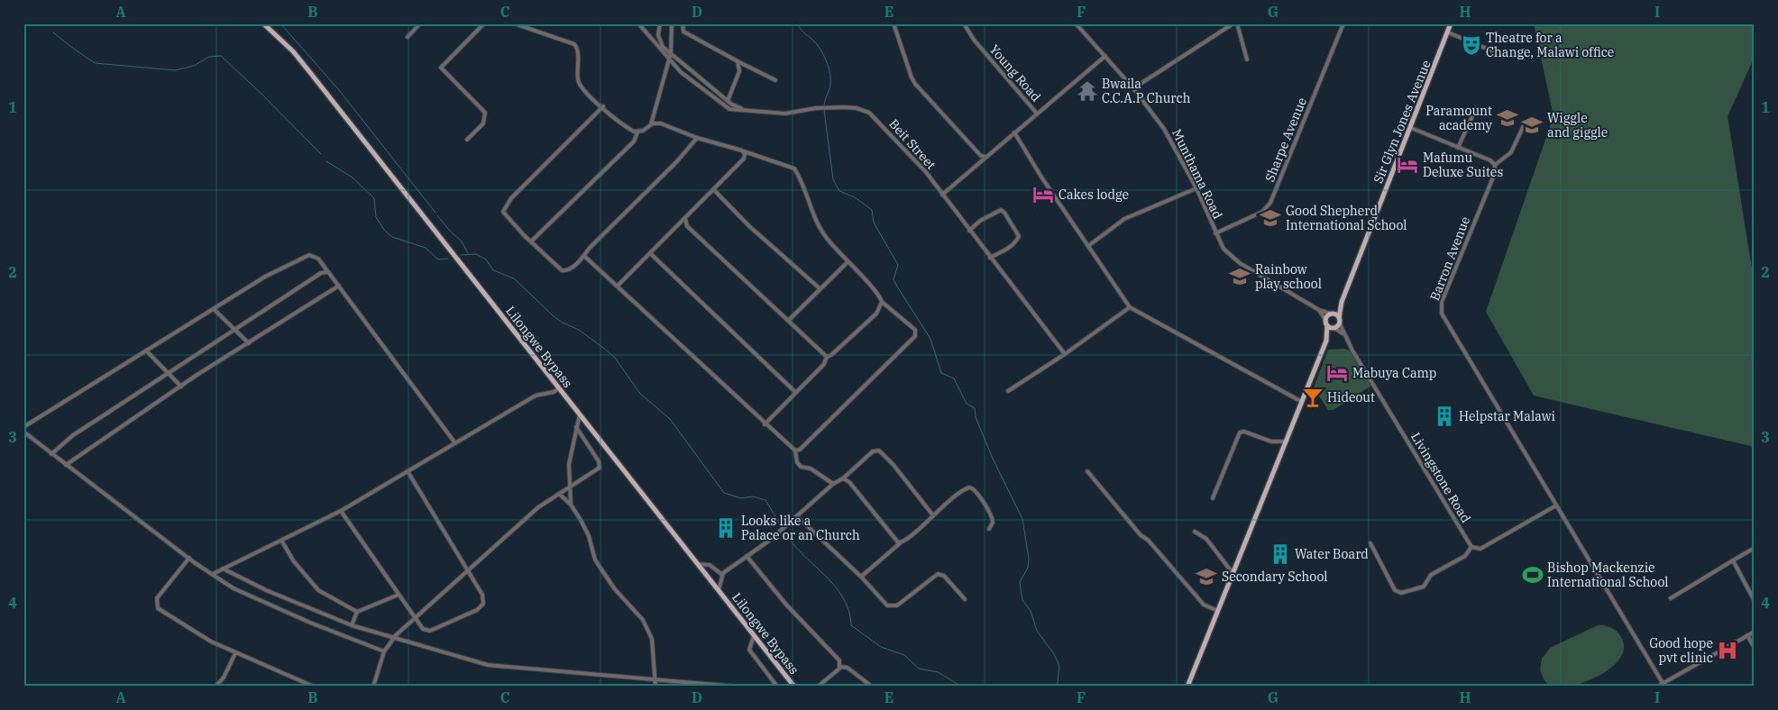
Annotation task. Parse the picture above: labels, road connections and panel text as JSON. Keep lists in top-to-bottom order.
{
  "streets": {
    "main road": ["Sir Glyn Jones Avenue", "Lilongwe Bypass"],
    "street": [
      "Young Road",
      "Sharpe Avenue",
      "Beit Street",
      "Munthama Road",
      "Barron Avenue",
      "Livingstone Road"
    ]
  },
  "crossings": [
    ["Sharpe Avenue", "Munthama Road"],
    ["Munthama Road", "Livingstone Road"]
  ],
  "places": {
    "theatre": ["Theatre for a Change, Malawi office"],
    "temple": ["Bwaila C.C.A.P Church"],
    "school or university": [
      "Paramount academy",
      "Wiggle and giggle",
      "Good Shepherd International School",
      "Rainbow play school",
      "Secondary School"
    ],
    "hotel": ["Mafumu Deluxe Suites", "Cakes lodge", "Mabuya Camp"],
    "bar": ["Hideout"],
    "building": ["Helpstar Malawi", "Looks like a Palace or an Church", "Water Board"],
    "sports": ["Bishop Mackenzie International School"],
    "hospital": ["Good hope pvt clinic"]
  },
  "grid": {
    "columns": [
      "A",
      "B",
      "C",
      "D",
      "E",
      "F",
      "G",
      "H",
      "I"
    ],
    "rows": [
      "1",
      "2",
      "3",
      "4"
    ]
  }
}
